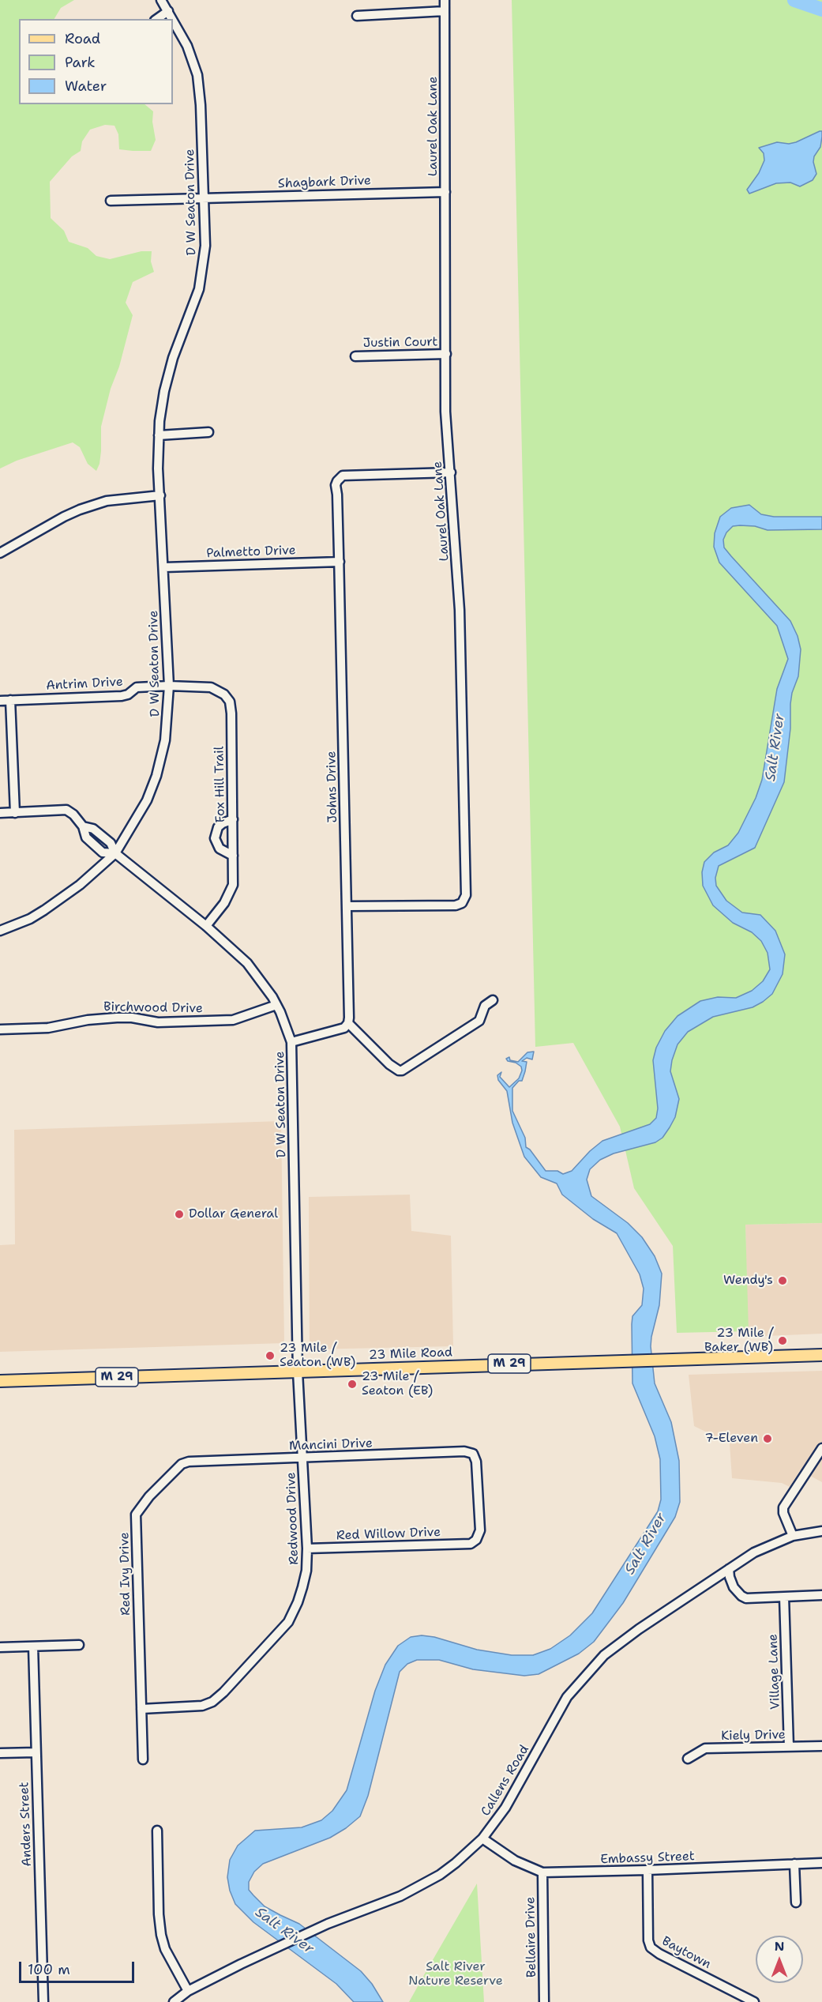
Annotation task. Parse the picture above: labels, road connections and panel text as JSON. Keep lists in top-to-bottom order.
{
  "streets": {
    "main road": ["23 Mile Road", "M 29"],
    "street": [
      "Laurel Oak Lane",
      "Shagbark Drive",
      "D W Seaton Drive",
      "Justin Court",
      "Palmetto Drive",
      "Antrim Drive",
      "Fox Hill Trail",
      "Johns Drive",
      "Birchwood Drive",
      "Mancini Drive",
      "Redwood Drive",
      "Red Willow Drive",
      "Red Ivy Drive",
      "Village Lane",
      "Kiely Drive",
      "Callens Road",
      "Anders Street",
      "Embassy Street",
      "Bellaire Drive",
      "Baytown"
    ]
  },
  "crossings": [
    ["Laurel Oak Lane", "Shagbark Drive"],
    ["Laurel Oak Lane", "Justin Court"],
    ["Laurel Oak Lane", "Johns Drive"],
    ["Shagbark Drive", "D W Seaton Drive"],
    ["D W Seaton Drive", "Palmetto Drive"],
    ["D W Seaton Drive", "Antrim Drive"],
    ["D W Seaton Drive", "Fox Hill Trail"],
    ["D W Seaton Drive", "Birchwood Drive"],
    ["D W Seaton Drive", "23 Mile Road"],
    ["D W Seaton Drive", "Redwood Drive"],
    ["Palmetto Drive", "Johns Drive"],
    ["Antrim Drive", "Fox Hill Trail"],
    ["23 Mile Road", "Redwood Drive"],
    ["Mancini Drive", "Redwood Drive"],
    ["Mancini Drive", "Red Willow Drive"],
    ["Mancini Drive", "Red Ivy Drive"],
    ["Redwood Drive", "Red Willow Drive"],
    ["Redwood Drive", "Red Ivy Drive"],
    ["Village Lane", "Kiely Drive"],
    ["Callens Road", "Embassy Street"],
    ["Embassy Street", "Bellaire Drive"],
    ["Embassy Street", "Baytown"]
  ],
  "water": ["Salt River"],
  "parks": ["Salt River Nature Reserve"],
  "places": [
    "Dollar General",
    "Wendy's",
    "23 Mile / Baker (WB)",
    "23 Mile / Seaton (WB)",
    "23 Mile / Seaton (EB)",
    "7-Eleven"
  ],
  "legend": ["Road", "Park", "Water"],
  "scale_bar": "100 m",
  "north": "top"
}
